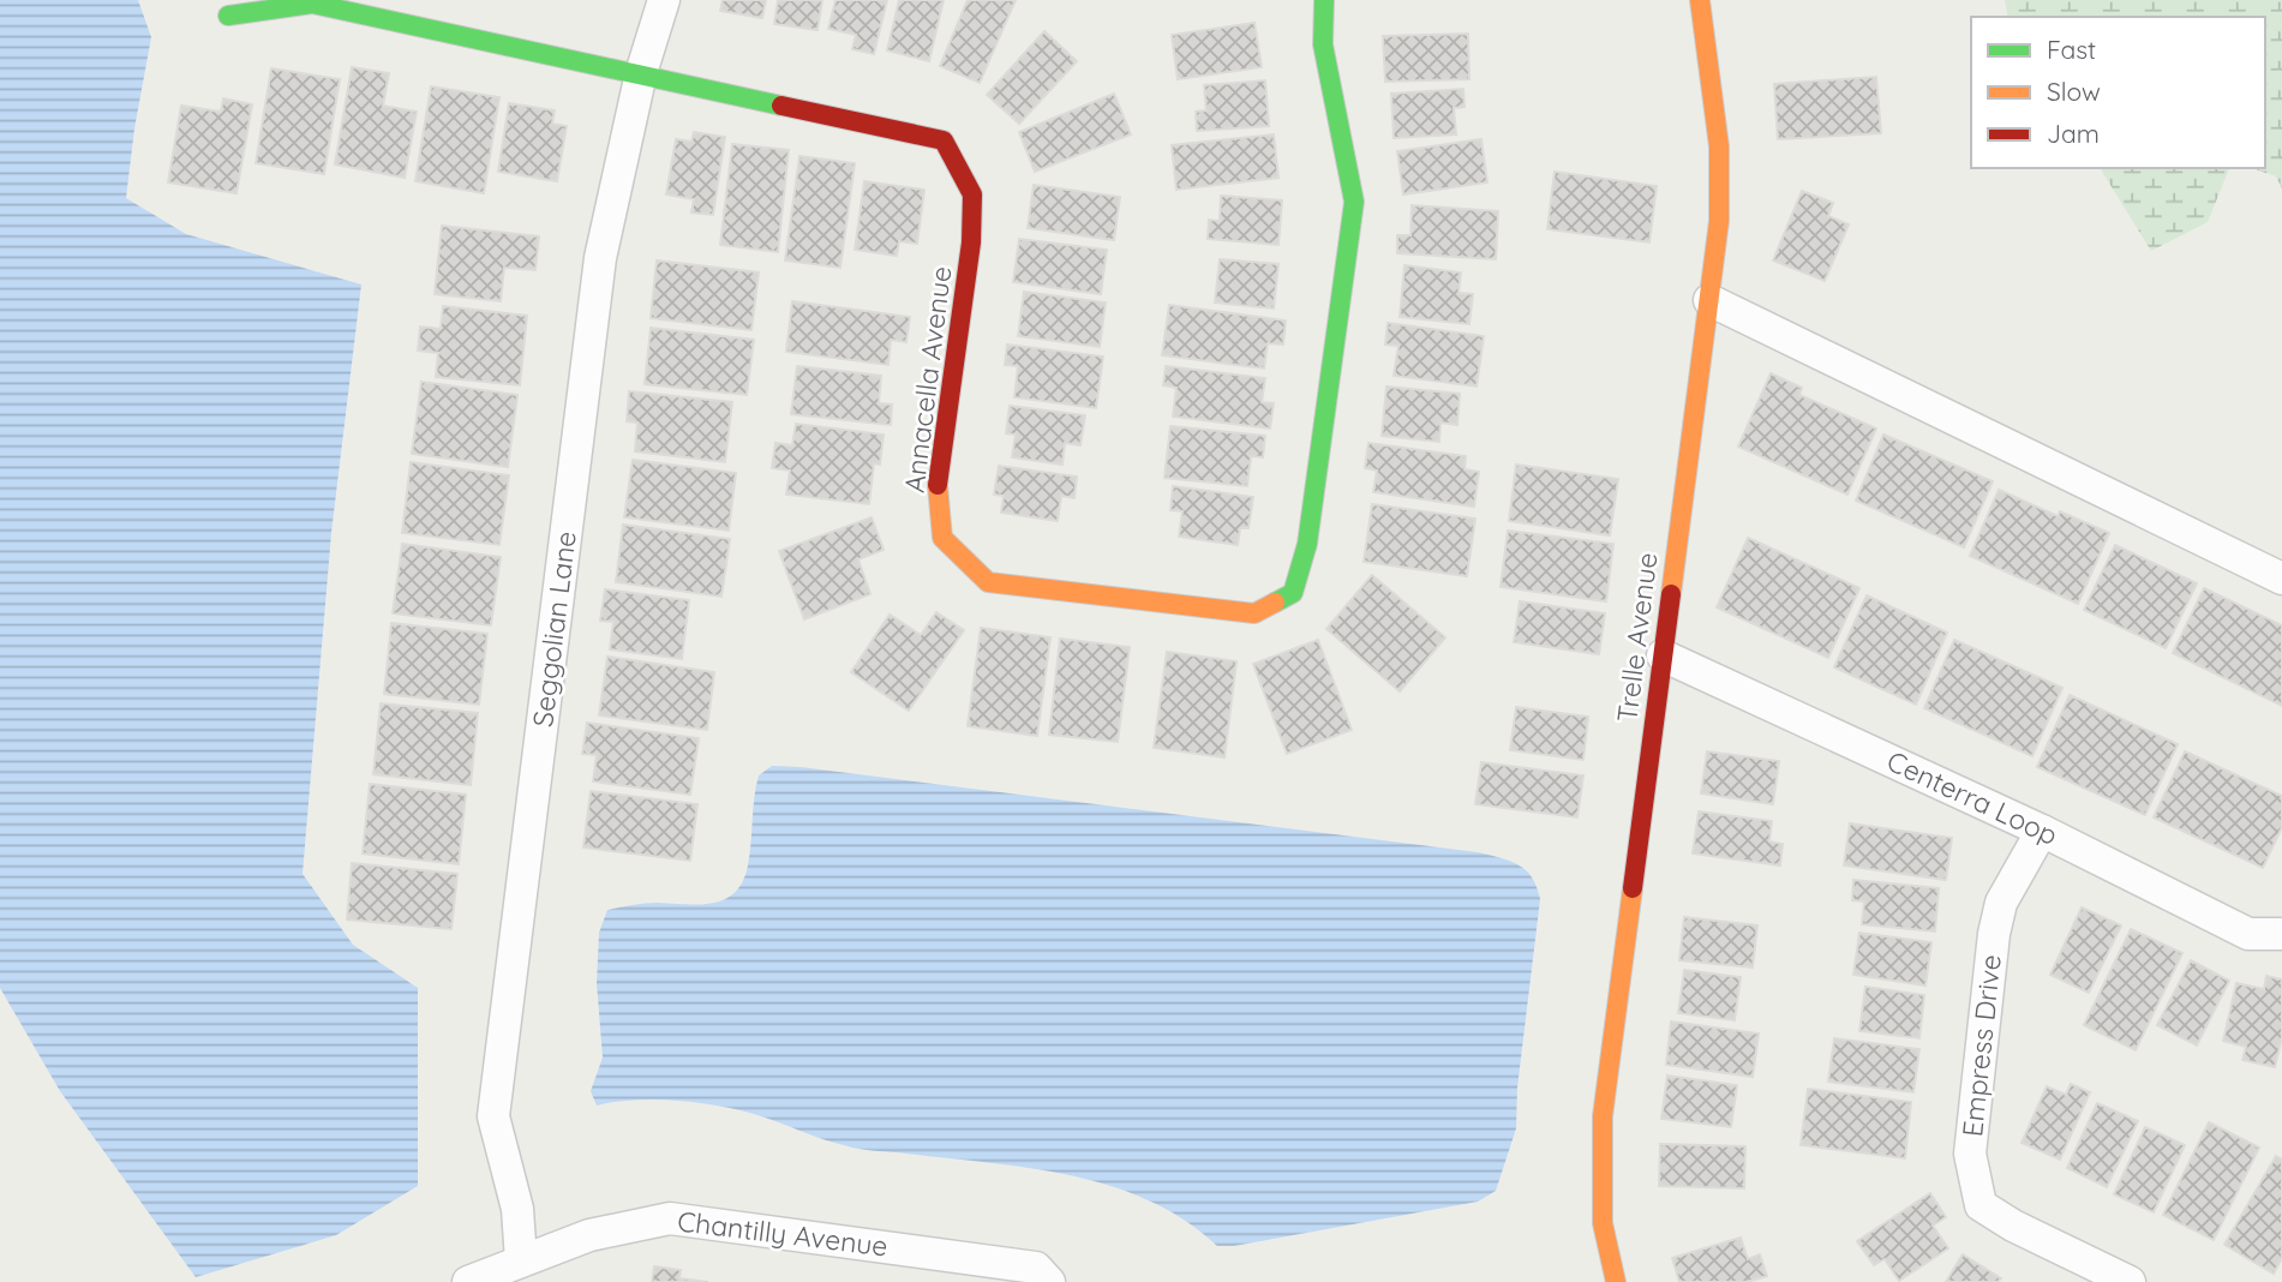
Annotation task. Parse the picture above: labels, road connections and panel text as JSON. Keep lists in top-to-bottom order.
{
  "streets": {
    "street": [
      "Annacella Avenue",
      "Seggolian Lane",
      "Trelle Avenue",
      "Centerra Loop",
      "Empress Drive",
      "Chantilly Avenue"
    ]
  },
  "crossings": [
    ["Annacella Avenue", "Seggolian Lane"],
    ["Seggolian Lane", "Chantilly Avenue"],
    ["Trelle Avenue", "Centerra Loop"],
    ["Centerra Loop", "Empress Drive"]
  ],
  "legend": ["Fast", "Slow", "Jam"]
}
